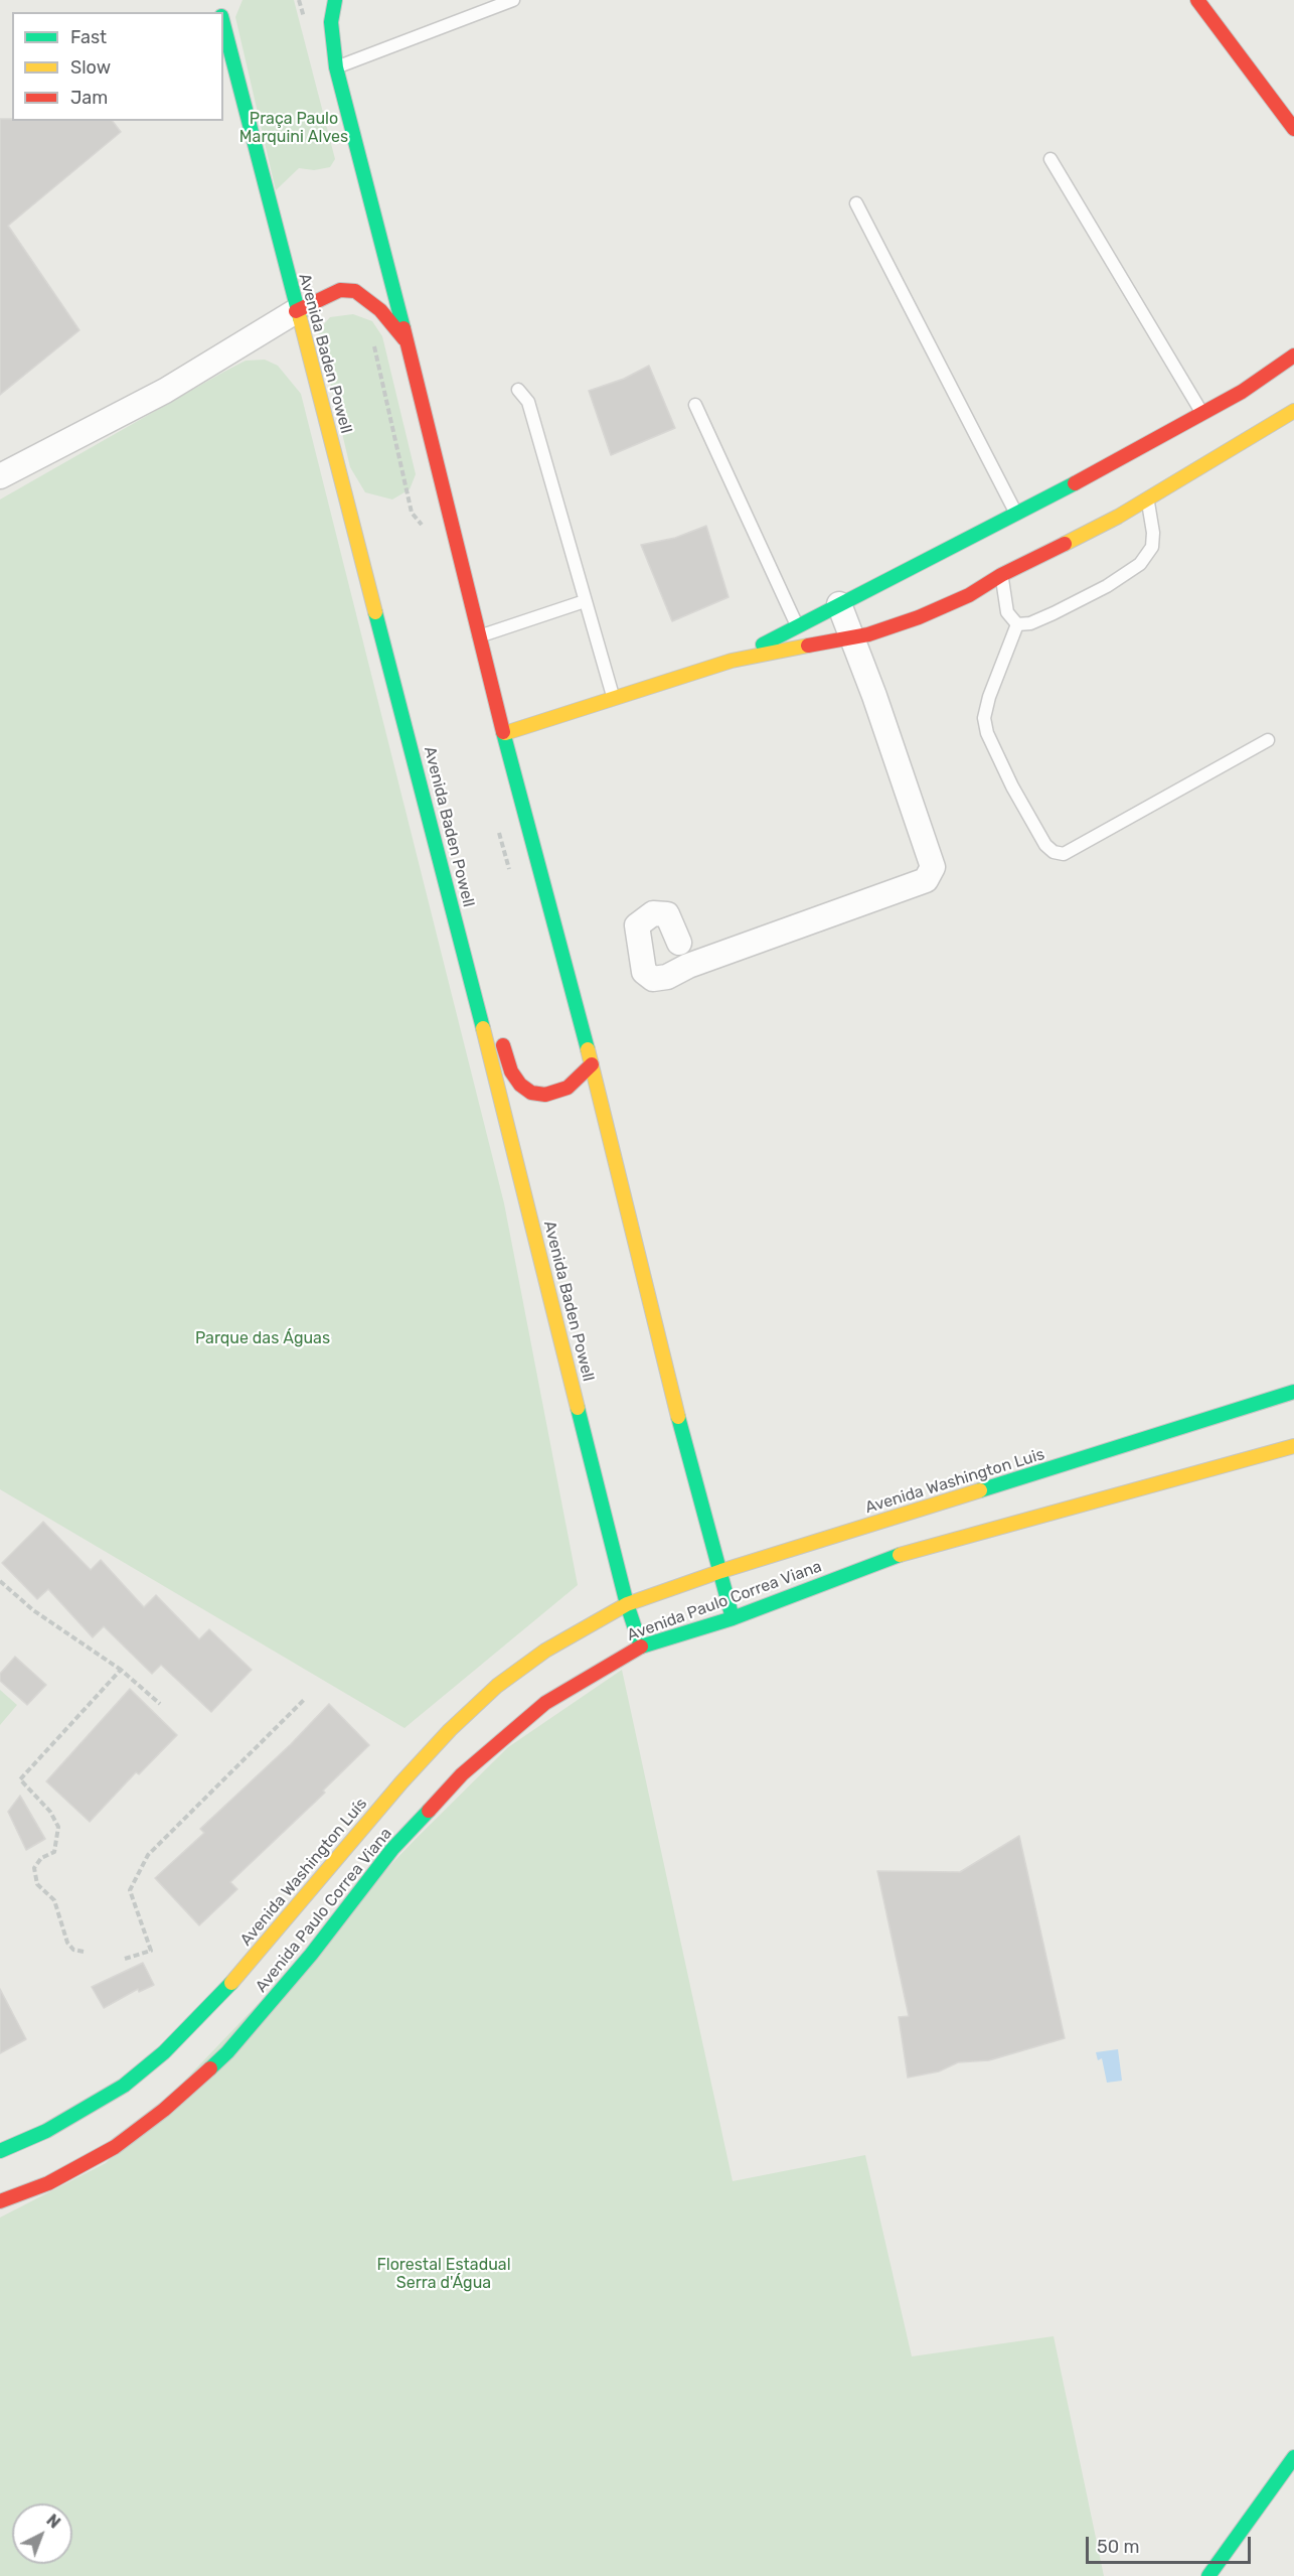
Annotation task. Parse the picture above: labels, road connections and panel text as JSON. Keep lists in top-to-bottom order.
{
  "streets": {
    "main road": [
      "Avenida Baden Powell",
      "Avenida Washington Luis",
      "Avenida Paulo Correa Viana",
      "Avenida Washington Luís"
    ]
  },
  "crossings": [
    ["Avenida Baden Powell", "Avenida Washington Luis"],
    ["Avenida Baden Powell", "Avenida Paulo Correa Viana"],
    ["Avenida Baden Powell", "Avenida Washington Luís"],
    ["Avenida Washington Luis", "Avenida Washington Luís"]
  ],
  "parks": ["Praça Paulo Marquini Alves", "Parque das Águas", "Florestal Estadual Serra d'Água"],
  "legend": ["Fast", "Slow", "Jam"],
  "scale_bar": "50 m",
  "north": "top right"
}
